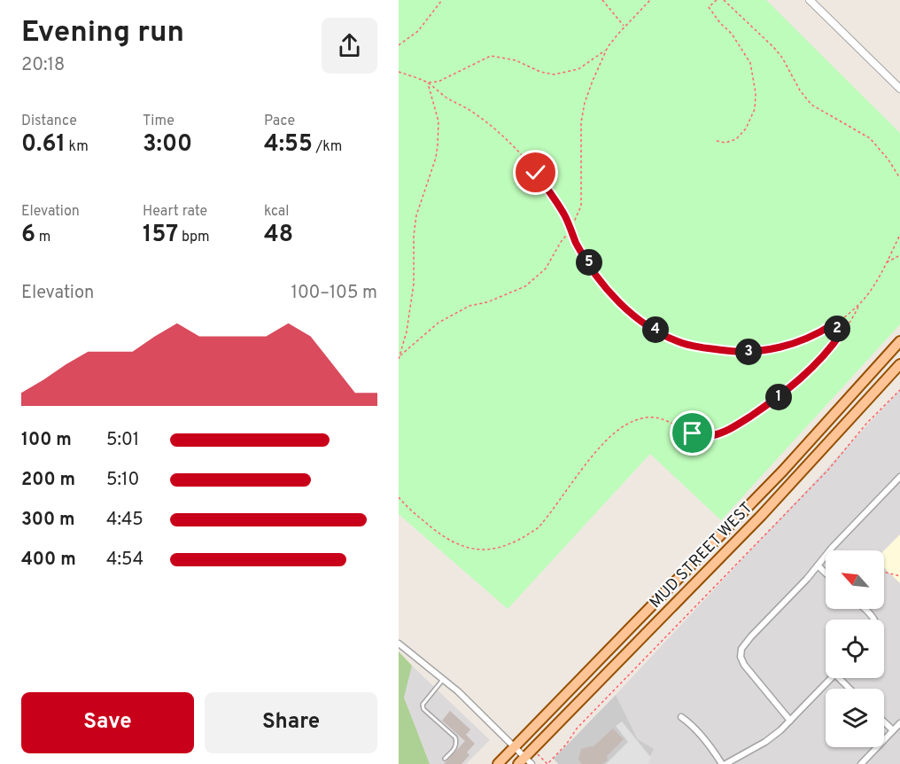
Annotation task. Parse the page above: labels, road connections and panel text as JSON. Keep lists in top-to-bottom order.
{
  "streets": {
    "main road": ["MUD STREET WEST"]
  },
  "north": "top left",
  "page": {
    "heading": ["Evening run", "20:18"],
    "stats": [
      ["Distance", "0.61 km"],
      ["Time", "3:00"],
      ["Pace", "4:55 /km"],
      ["Elevation", "6 m"],
      ["Heart rate", "157 bpm"],
      ["kcal", "48"]
    ],
    "pins": [
      "5",
      "2",
      "4",
      "3",
      "1"
    ],
    "chart": ["Elevation", "100–105 m"],
    "list": [
      {
        "name": "100 m",
        "note": "5:01"
      },
      {
        "name": "200 m",
        "note": "5:10"
      },
      {
        "name": "300 m",
        "note": "4:45"
      },
      {
        "name": "400 m",
        "note": "4:54"
      }
    ],
    "buttons": ["Save", "Share"]
  }
}
